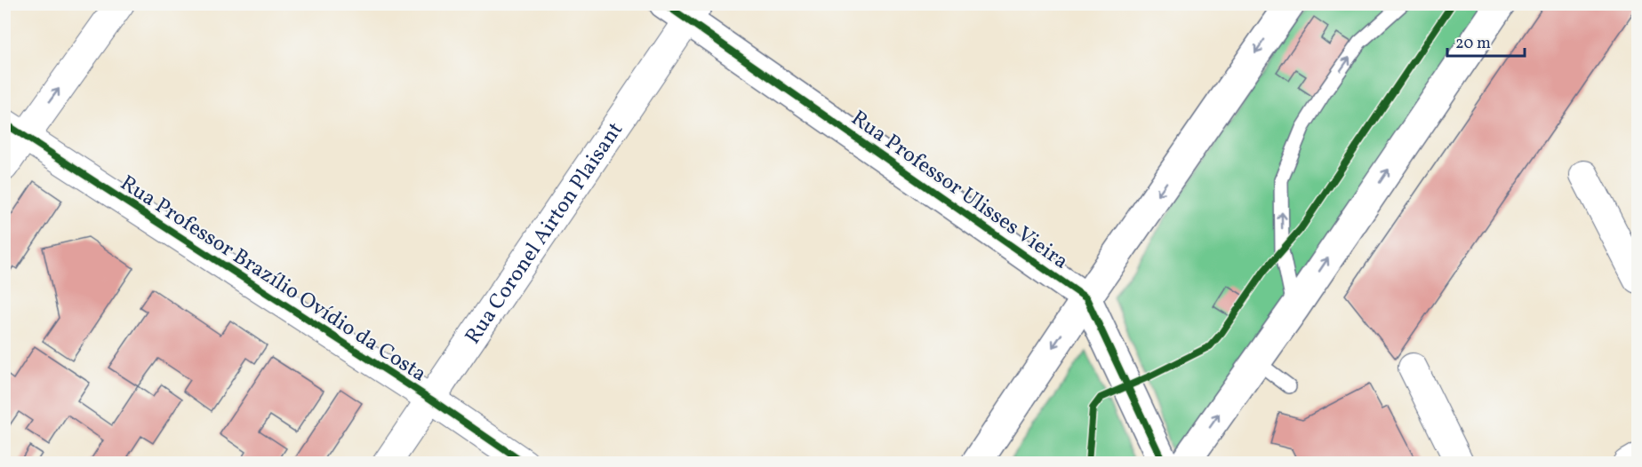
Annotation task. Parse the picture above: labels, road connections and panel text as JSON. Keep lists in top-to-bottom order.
{
  "streets": {
    "main road": ["Rua Professor Ulisses Vieira"],
    "street": ["Rua Coronel Airton Plaisant", "Rua Professor Brazílio Ovídio da Costa"]
  },
  "crossings": [
    ["Rua Professor Ulisses Vieira", "Rua Coronel Airton Plaisant"],
    ["Rua Coronel Airton Plaisant", "Rua Professor Brazílio Ovídio da Costa"]
  ],
  "scale_bar": "20 m"
}
